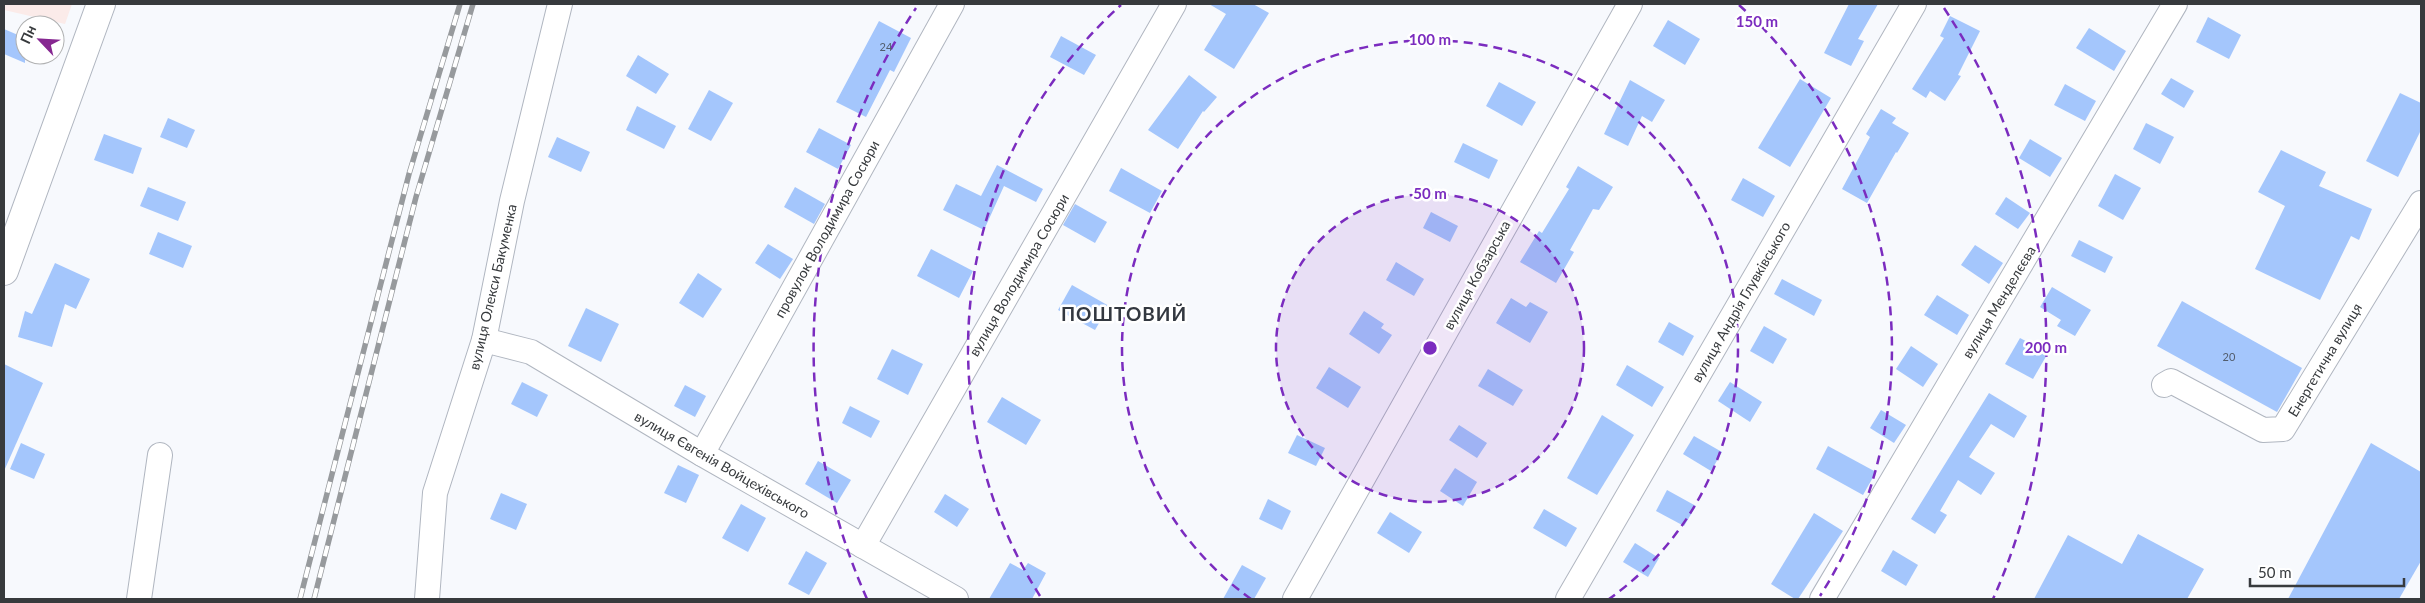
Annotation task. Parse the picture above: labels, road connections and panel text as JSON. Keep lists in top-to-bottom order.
{
  "streets": {
    "street": [
      "провулок Володимира Сосюри",
      "вулиця Володимира Сосюри",
      "вулиця Кобзарська",
      "вулиця Олекси Бакуменка",
      "вулиця Андрія Глувківського",
      "вулиця Менделєєва",
      "Енергетична вулиця",
      "вулиця Євгенія Войцехівського"
    ]
  },
  "crossings": [
    ["провулок Володимира Сосюри", "вулиця Євгенія Войцехівського"],
    ["вулиця Володимира Сосюри", "вулиця Євгенія Войцехівського"],
    ["вулиця Олекси Бакуменка", "вулиця Євгенія Войцехівського"]
  ],
  "districts": ["ПОШТОВИЙ"],
  "house_numbers": ["24", "20"],
  "scale_bar": "50 m",
  "north": "top left",
  "rings": [
    "150 m",
    "100 m",
    "50 m",
    "200 m"
  ]
}
